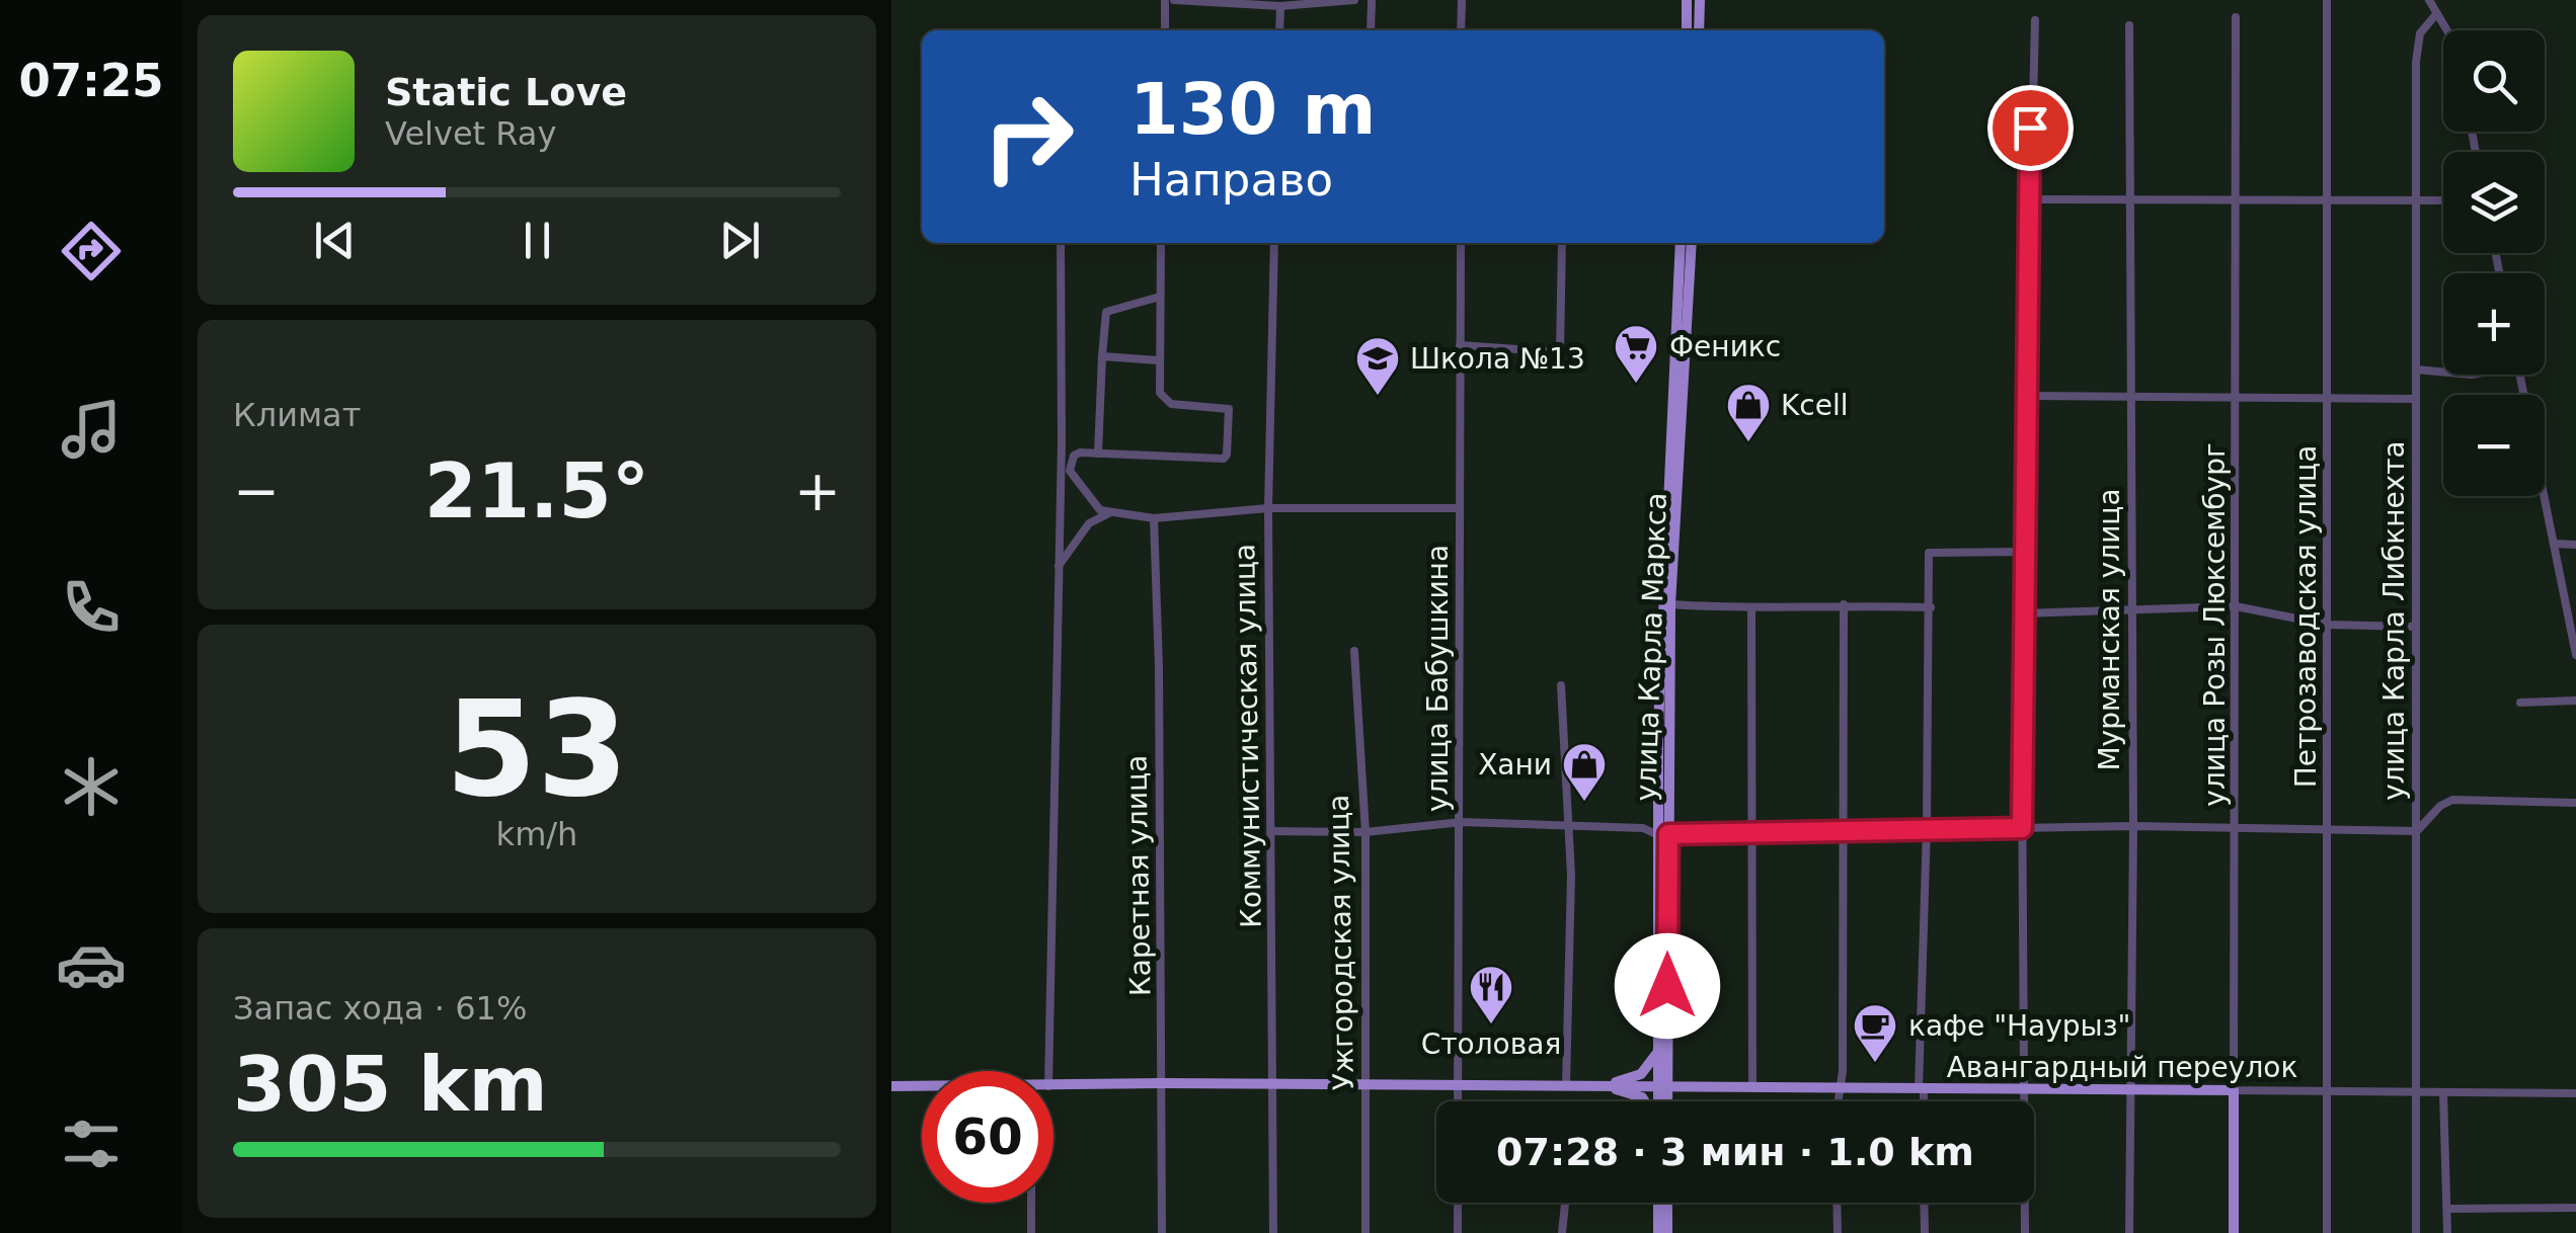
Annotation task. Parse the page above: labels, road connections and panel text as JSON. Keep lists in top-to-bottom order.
{
  "streets": {
    "main road": ["улица Розы Люксембург", "улица Карла Маркса", "Авангардный переулок"],
    "street": [
      "Петрозаводская улица",
      "улица Карла Либкнехта",
      "Мурманская улица",
      "улица Бабушкина",
      "Коммунистическая улица",
      "Каретная улица",
      "Ужгородская улица"
    ]
  },
  "crossings": [
    ["Петрозаводская улица", "Авангардный переулок"],
    ["улица Карла Либкнехта", "Авангардный переулок"],
    ["улица Розы Люксембург", "Авангардный переулок"],
    ["Мурманская улица", "Авангардный переулок"],
    ["улица Карла Маркса", "Авангардный переулок"],
    ["улица Бабушкина", "Авангардный переулок"],
    ["Коммунистическая улица", "Авангардный переулок"],
    ["Каретная улица", "Авангардный переулок"],
    ["Ужгородская улица", "Авангардный переулок"]
  ],
  "places": {
    "supermarket": ["Феникс"],
    "school or university": ["Школа №13"],
    "shop": ["Kcell", "Хани"],
    "restaurant": ["Столовая"],
    "cafe": ["кафе \"Наурыз\""]
  },
  "page": {
    "tabs": "07:25",
    "map_buttons": ["+", "−"],
    "turn": ["130 m", "Направо"],
    "song": ["Static Love", "Velvet Ray"],
    "tile": [
      "Климат",
      ["53", "km/h"],
      ["Запас хода · 61%", "305 km"]
    ],
    "heat": ["−", "21.5°", "+"],
    "limit": "60",
    "trip": "07:28 · 3 мин · 1.0 km"
  }
}
